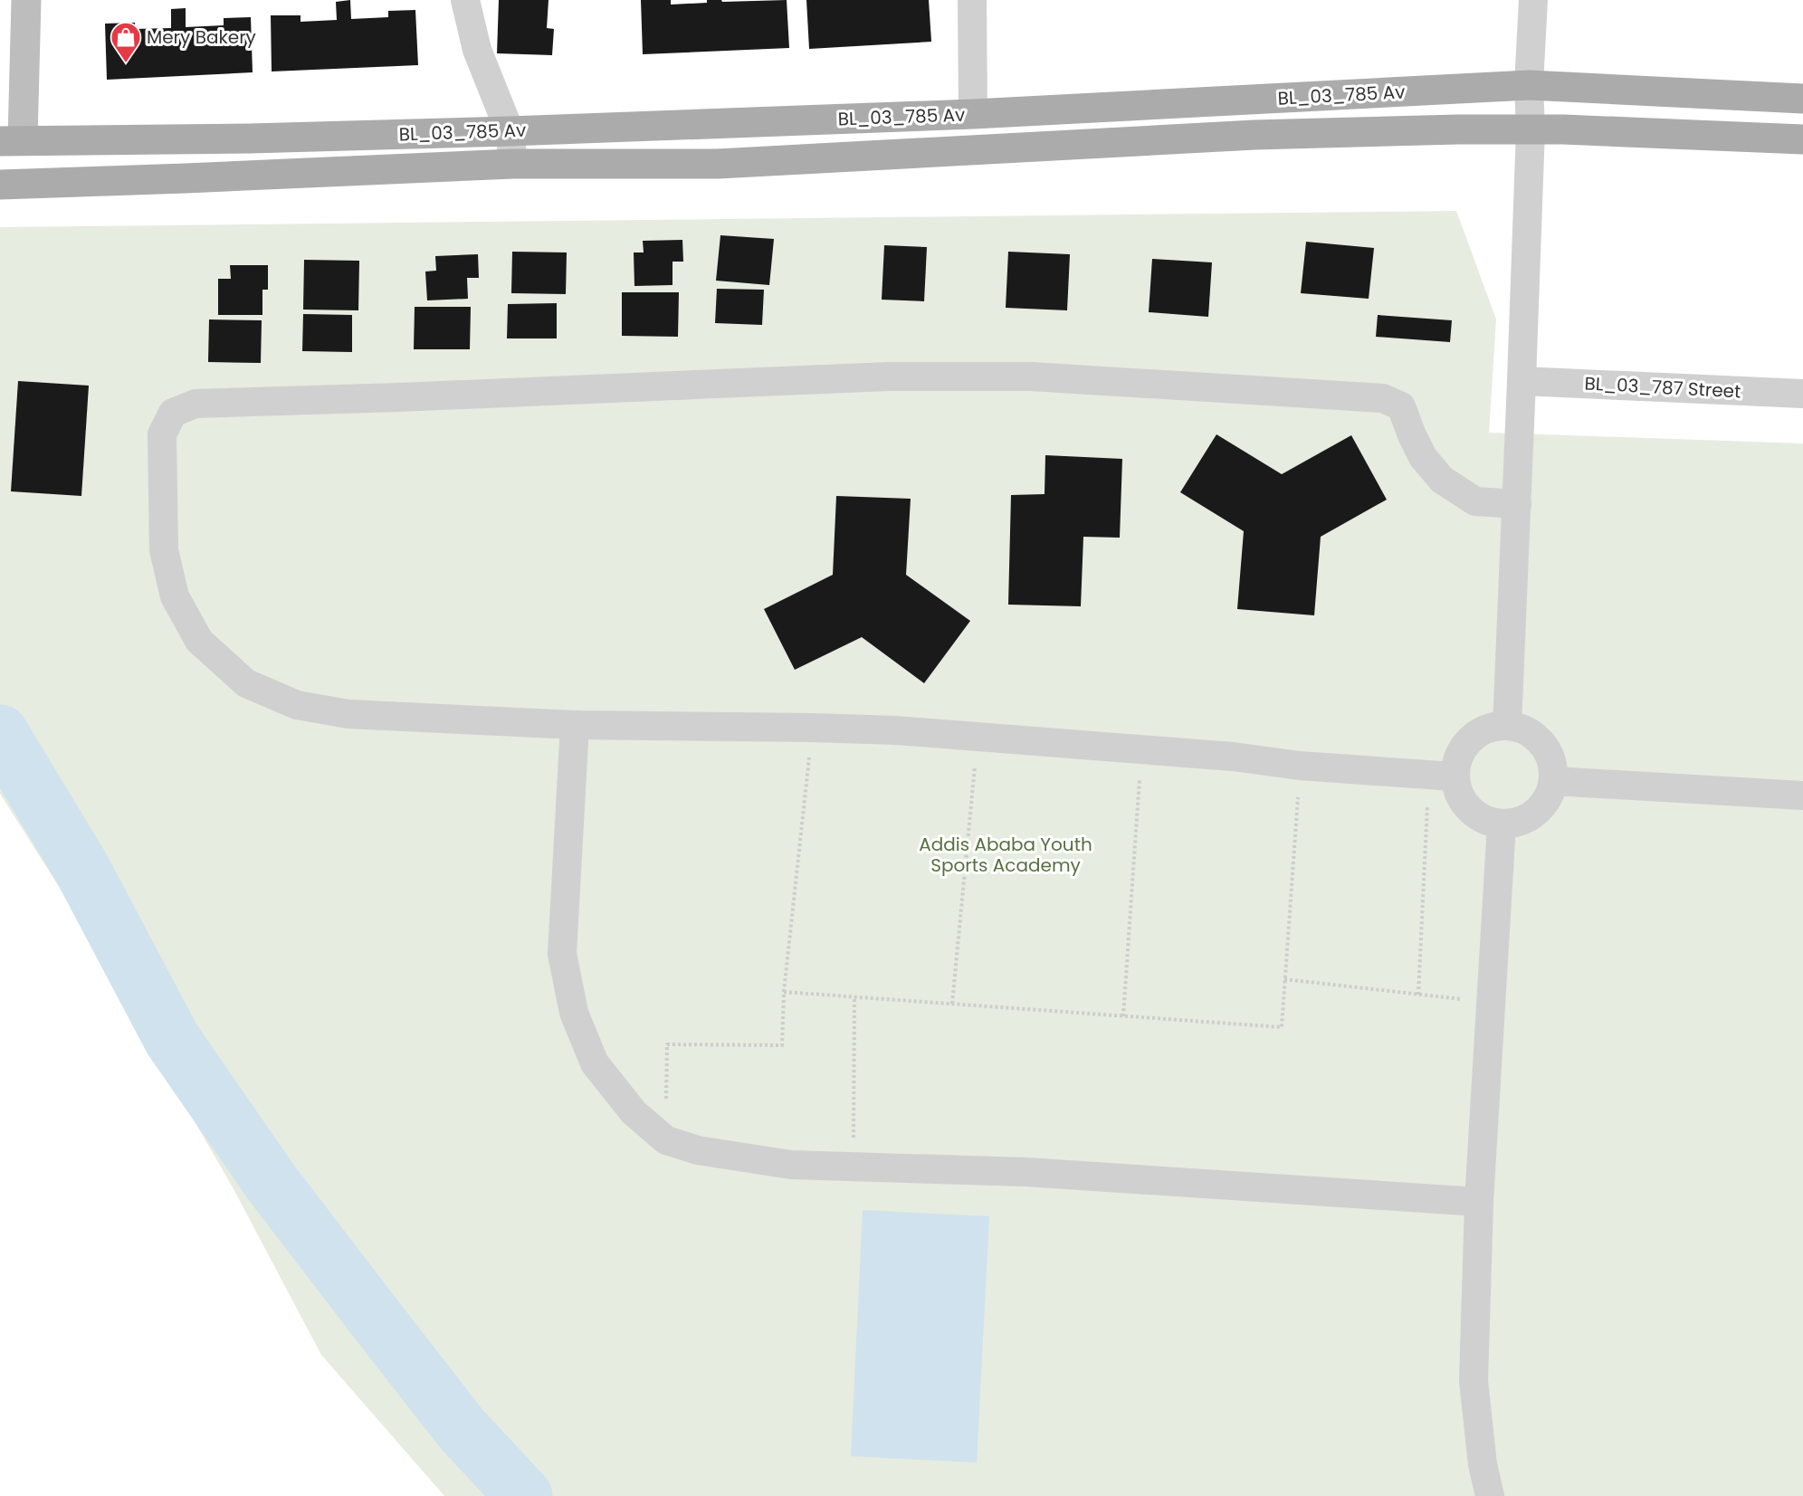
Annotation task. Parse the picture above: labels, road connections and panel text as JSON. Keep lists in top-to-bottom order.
{
  "streets": {
    "main road": ["BL_03_785 Av"],
    "street": ["BL_03_787 Street"]
  },
  "parks": ["Addis Ababa Youth Sports Academy"],
  "places": {
    "shop": ["Mery Bakery"]
  }
}
